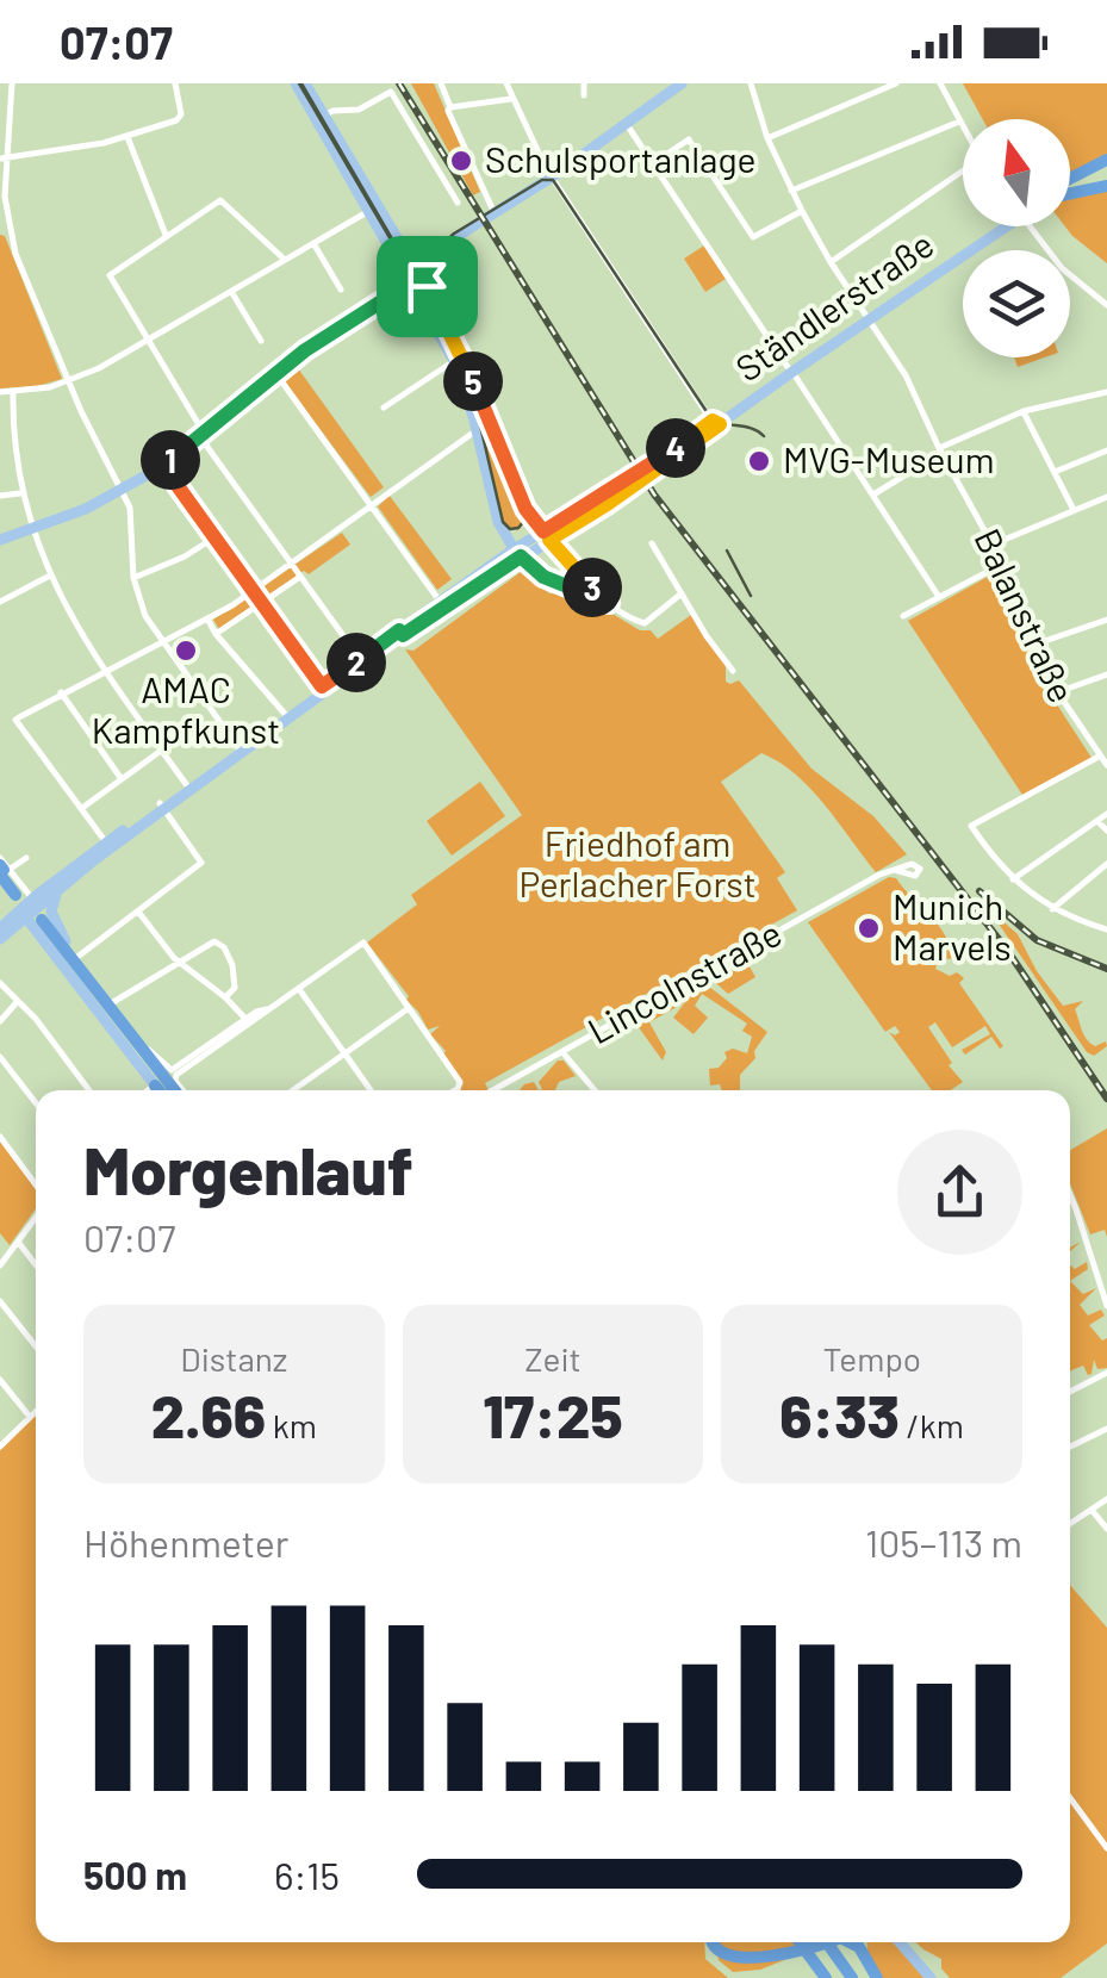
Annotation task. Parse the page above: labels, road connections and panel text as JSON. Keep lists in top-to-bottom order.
{
  "streets": {
    "main road": ["Ständlerstraße"],
    "street": ["Balanstraße", "Lincolnstraße"]
  },
  "crossings": [
    ["Ständlerstraße", "Balanstraße"]
  ],
  "parks": ["Friedhof am Perlacher Forst"],
  "places": [
    "Schulsportanlage",
    "MVG-Museum",
    "AMAC Kampfkunst",
    "Munich Marvels"
  ],
  "north": "top",
  "page": {
    "status": "07:07",
    "pins": [
      "5",
      "4",
      "1",
      "3",
      "2"
    ],
    "heading": ["Morgenlauf", "07:07"],
    "stats": [
      ["Distanz", "2.66 km"],
      ["Zeit", "17:25"],
      ["Tempo", "6:33 /km"]
    ],
    "chart": ["Höhenmeter", "105–113 m"],
    "list": [
      {
        "name": "500 m",
        "note": "6:15"
      }
    ]
  }
}
